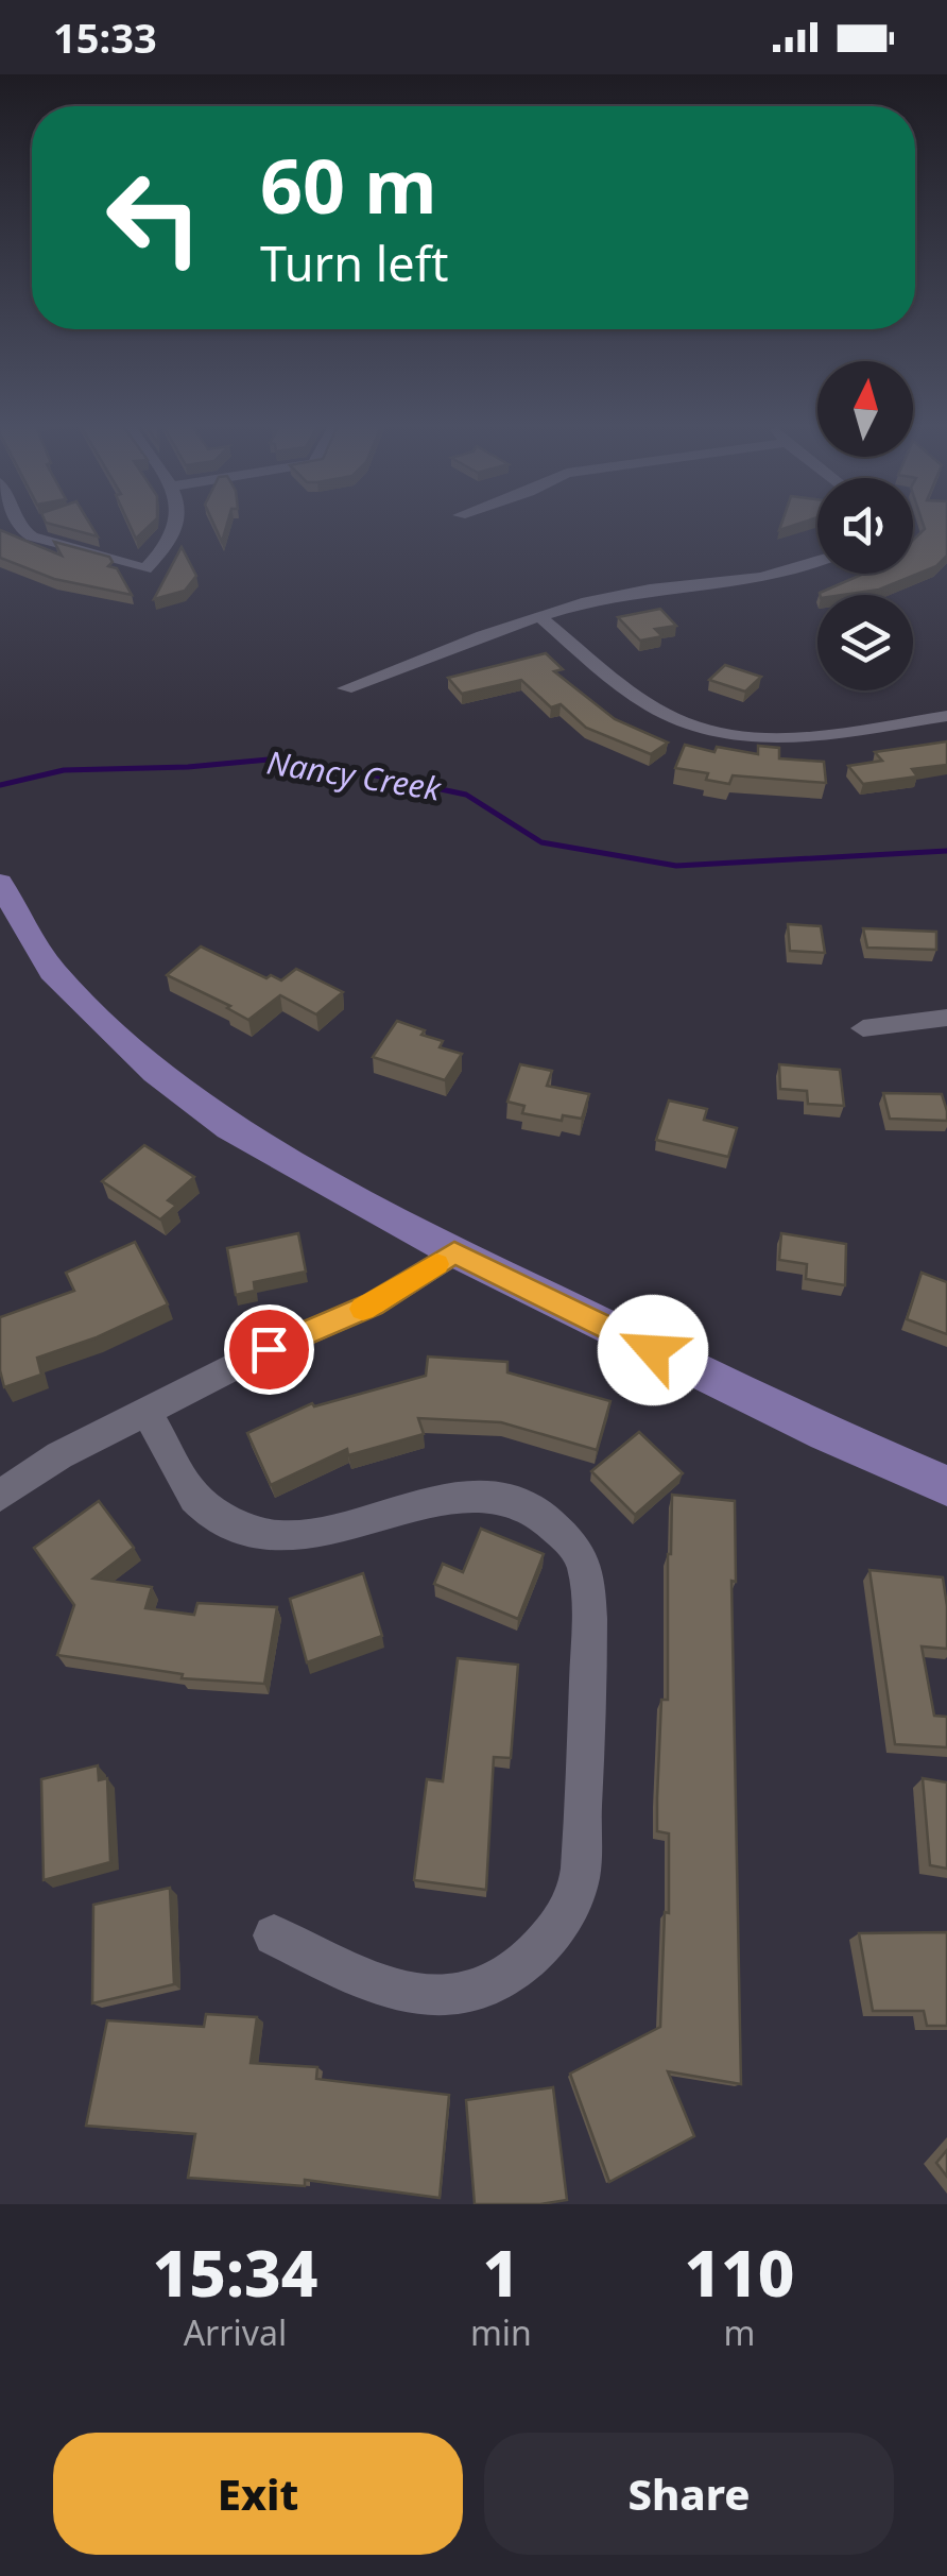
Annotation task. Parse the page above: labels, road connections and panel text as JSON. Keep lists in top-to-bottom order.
{
  "water": ["Nancy Creek"],
  "north": "top",
  "page": {
    "status": "15:33",
    "turn": ["60 m", "Turn left"],
    "eta": [
      "15:34",
      "Arrival",
      "1",
      "min",
      "110",
      "m"
    ],
    "buttons": ["Exit", "Share"]
  }
}
